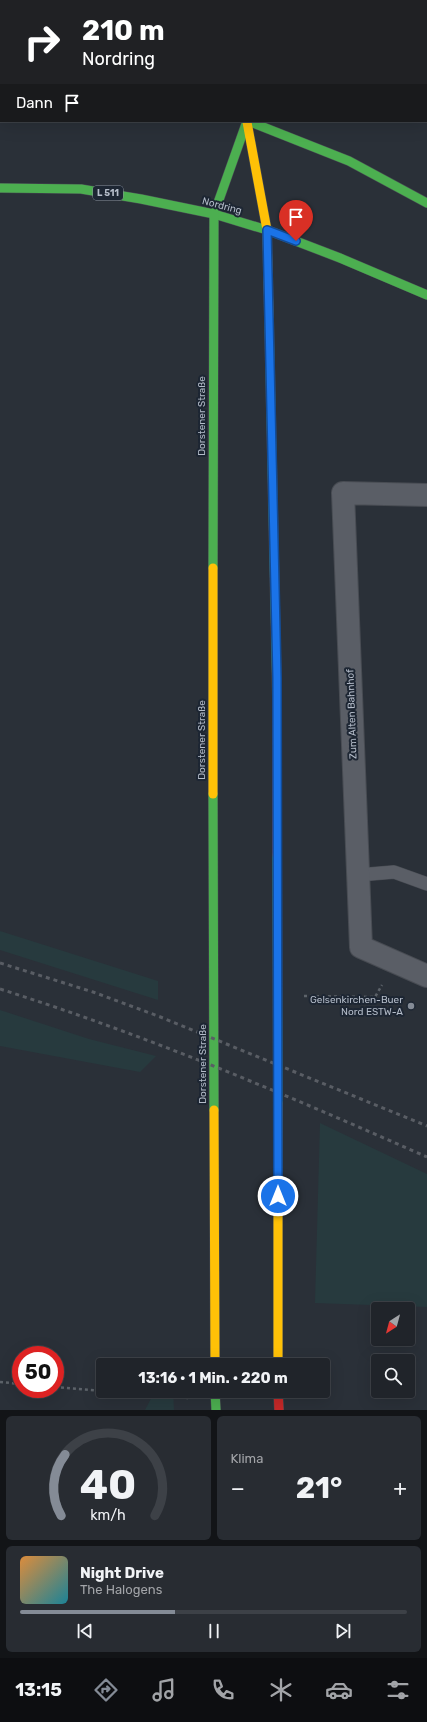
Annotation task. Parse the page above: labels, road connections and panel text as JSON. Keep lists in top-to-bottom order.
{
  "streets": {
    "main road": ["L 511", "Nordring", "Dorstener Straße"],
    "street": ["Zum Alten Bahnhof"]
  },
  "crossings": [
    ["Nordring", "Dorstener Straße"]
  ],
  "places": ["Gelsenkirchen-Buer Nord ESTW-A"],
  "north": "bottom left",
  "page": {
    "turn": ["210 m", "Nordring"],
    "then": "Dann",
    "limit": "50",
    "trip": "13:16 · 1 Min. · 220 m",
    "tile": "Klima",
    "heat": ["−", "21°", "+"],
    "song": ["Night Drive", "The Halogens"],
    "tabs": "13:15",
    "gauge": ["40", "km/h"]
  }
}
